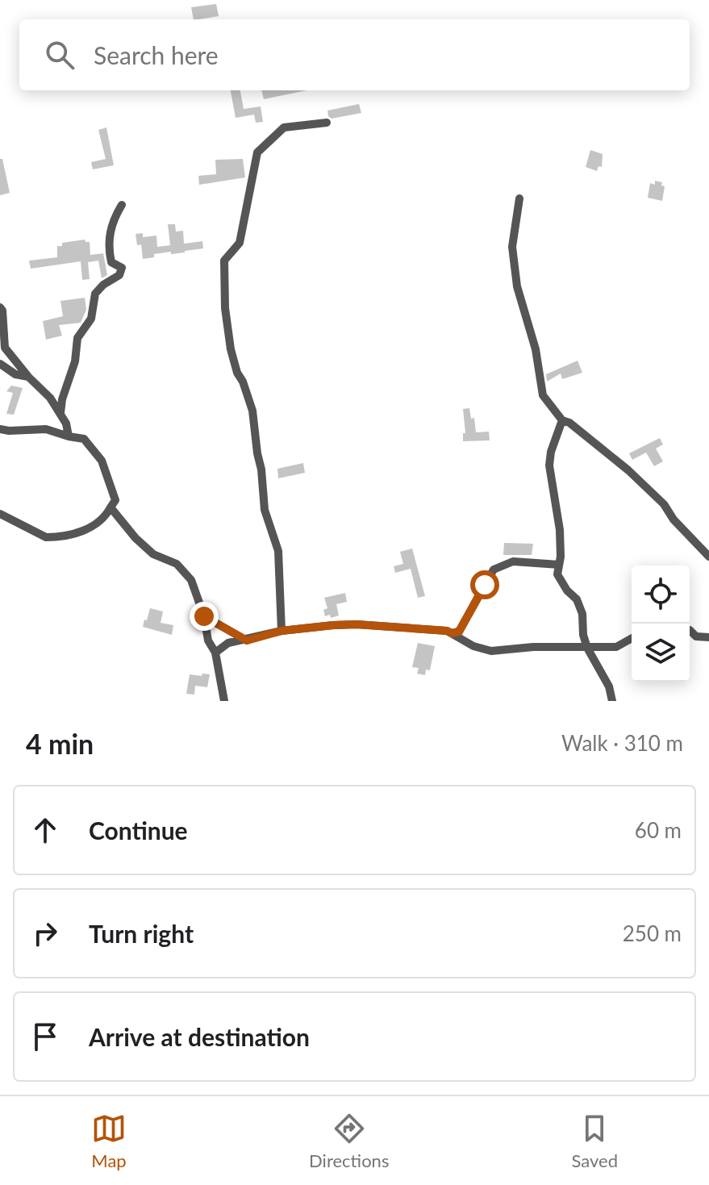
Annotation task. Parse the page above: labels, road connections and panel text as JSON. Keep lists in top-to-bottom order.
{
  "page": {
    "search": "Search here",
    "heading": ["4 min", "Walk · 310 m"],
    "list": [
      ["Continue", "60 m"],
      ["Turn right", "250 m"],
      "Arrive at destination"
    ],
    "nav": ["Map", "Directions", "Saved"]
  }
}
